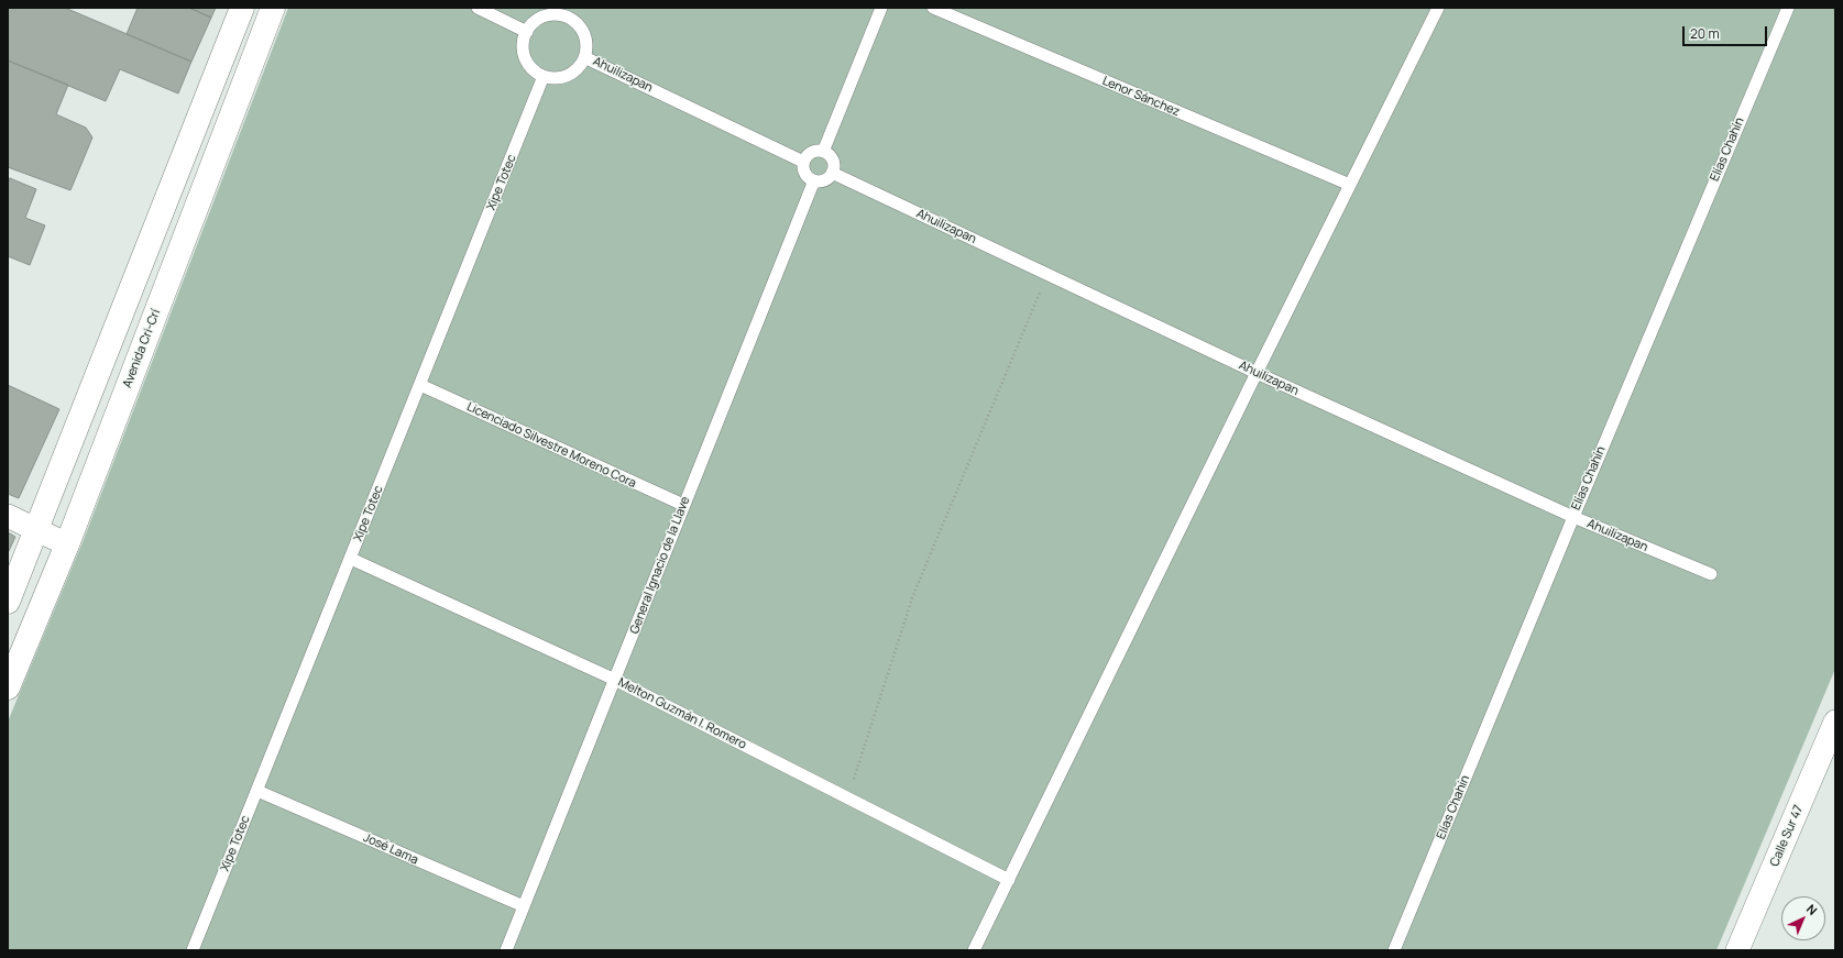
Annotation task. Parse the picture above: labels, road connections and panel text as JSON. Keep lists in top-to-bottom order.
{
  "streets": {
    "main road": ["Avenida Cri-Crí"],
    "street": ["Calle Sur 47"],
    "lane": [
      "Ahuilizapan",
      "Lenor Sánchez",
      "Elías Chahín",
      "Xipe Totec",
      "Licenciado Silvestre Moreno Cora",
      "General Ignacio de la Llave",
      "Melton Guzmán I. Romero",
      "José Lama"
    ]
  },
  "crossings": [
    ["Ahuilizapan", "Elías Chahín"],
    ["Ahuilizapan", "Xipe Totec"],
    ["Ahuilizapan", "General Ignacio de la Llave"],
    ["Xipe Totec", "Licenciado Silvestre Moreno Cora"],
    ["Xipe Totec", "Melton Guzmán I. Romero"],
    ["Xipe Totec", "José Lama"],
    ["Licenciado Silvestre Moreno Cora", "General Ignacio de la Llave"],
    ["General Ignacio de la Llave", "Melton Guzmán I. Romero"],
    ["General Ignacio de la Llave", "José Lama"]
  ],
  "scale_bar": "20 m",
  "north": "top right"
}
